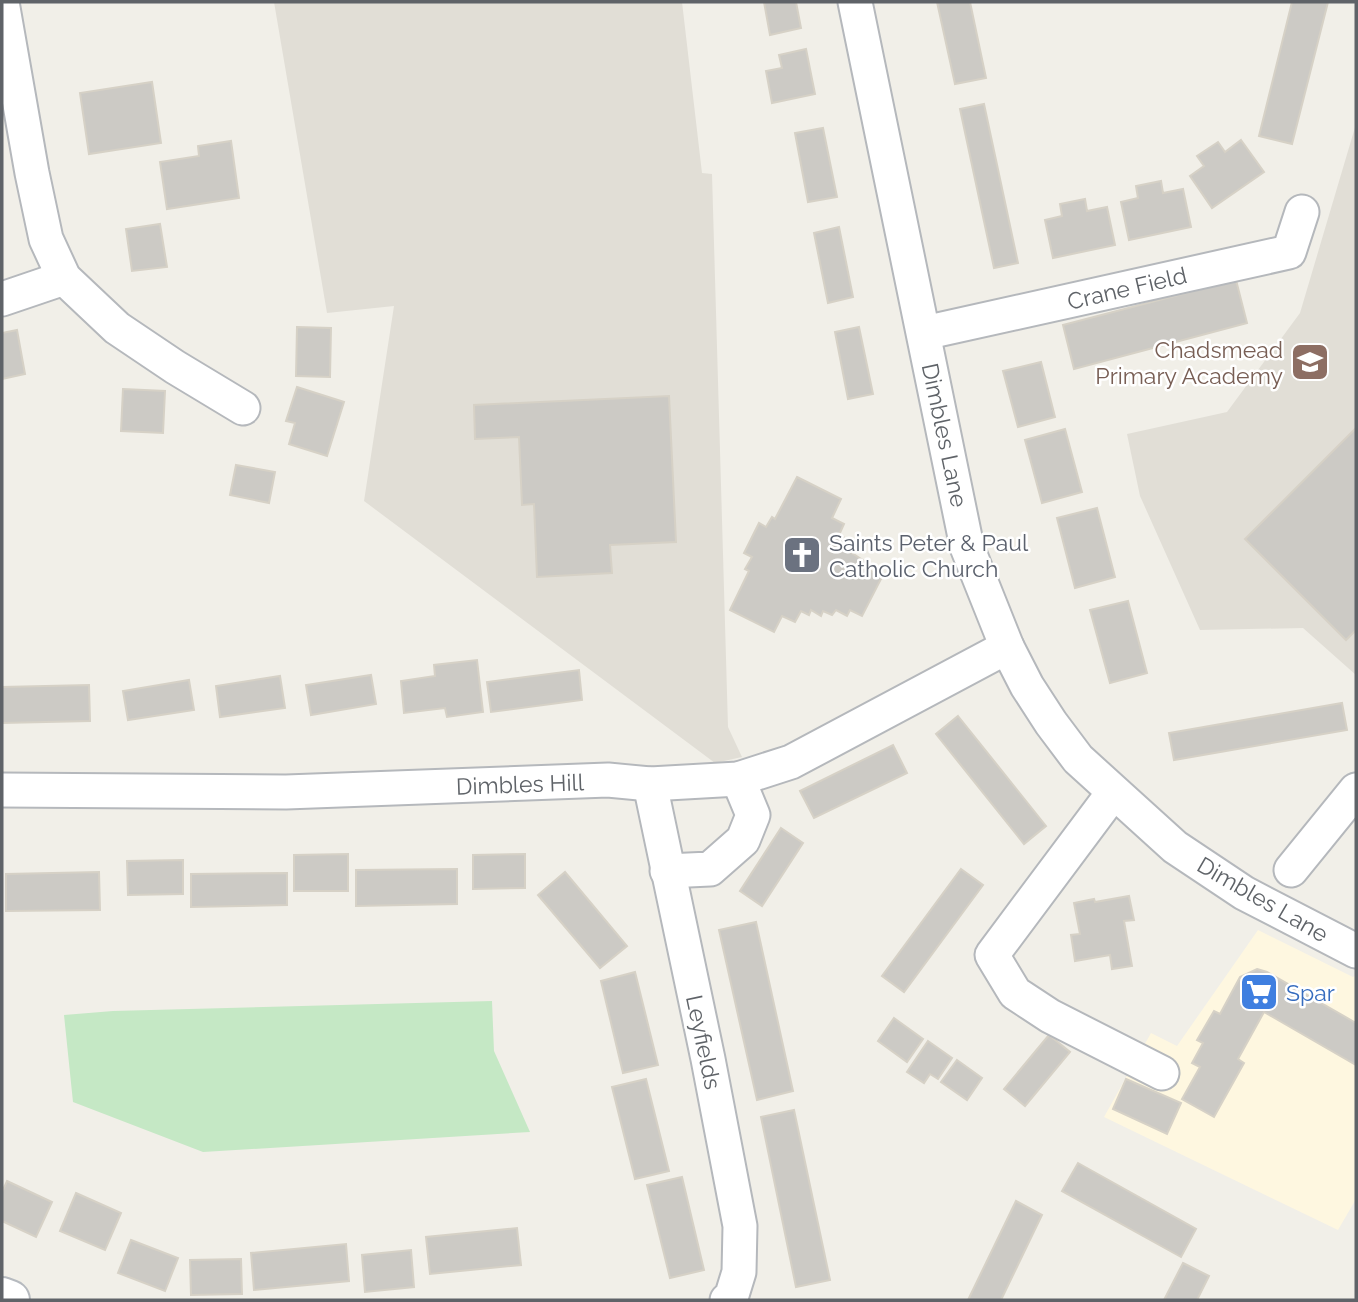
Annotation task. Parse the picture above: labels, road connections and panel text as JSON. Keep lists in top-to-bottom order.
{
  "streets": {
    "street": [
      "Crane Field",
      "Dimbles Lane",
      "Dimbles Hill",
      "Leyfields"
    ]
  },
  "crossings": [
    ["Crane Field", "Dimbles Lane"],
    ["Dimbles Lane", "Dimbles Hill"],
    ["Dimbles Hill", "Leyfields"]
  ],
  "places": {
    "school or university": ["Chadsmead Primary Academy"],
    "church": ["Saints Peter & Paul Catholic Church"],
    "supermarket": ["Spar"]
  }
}
